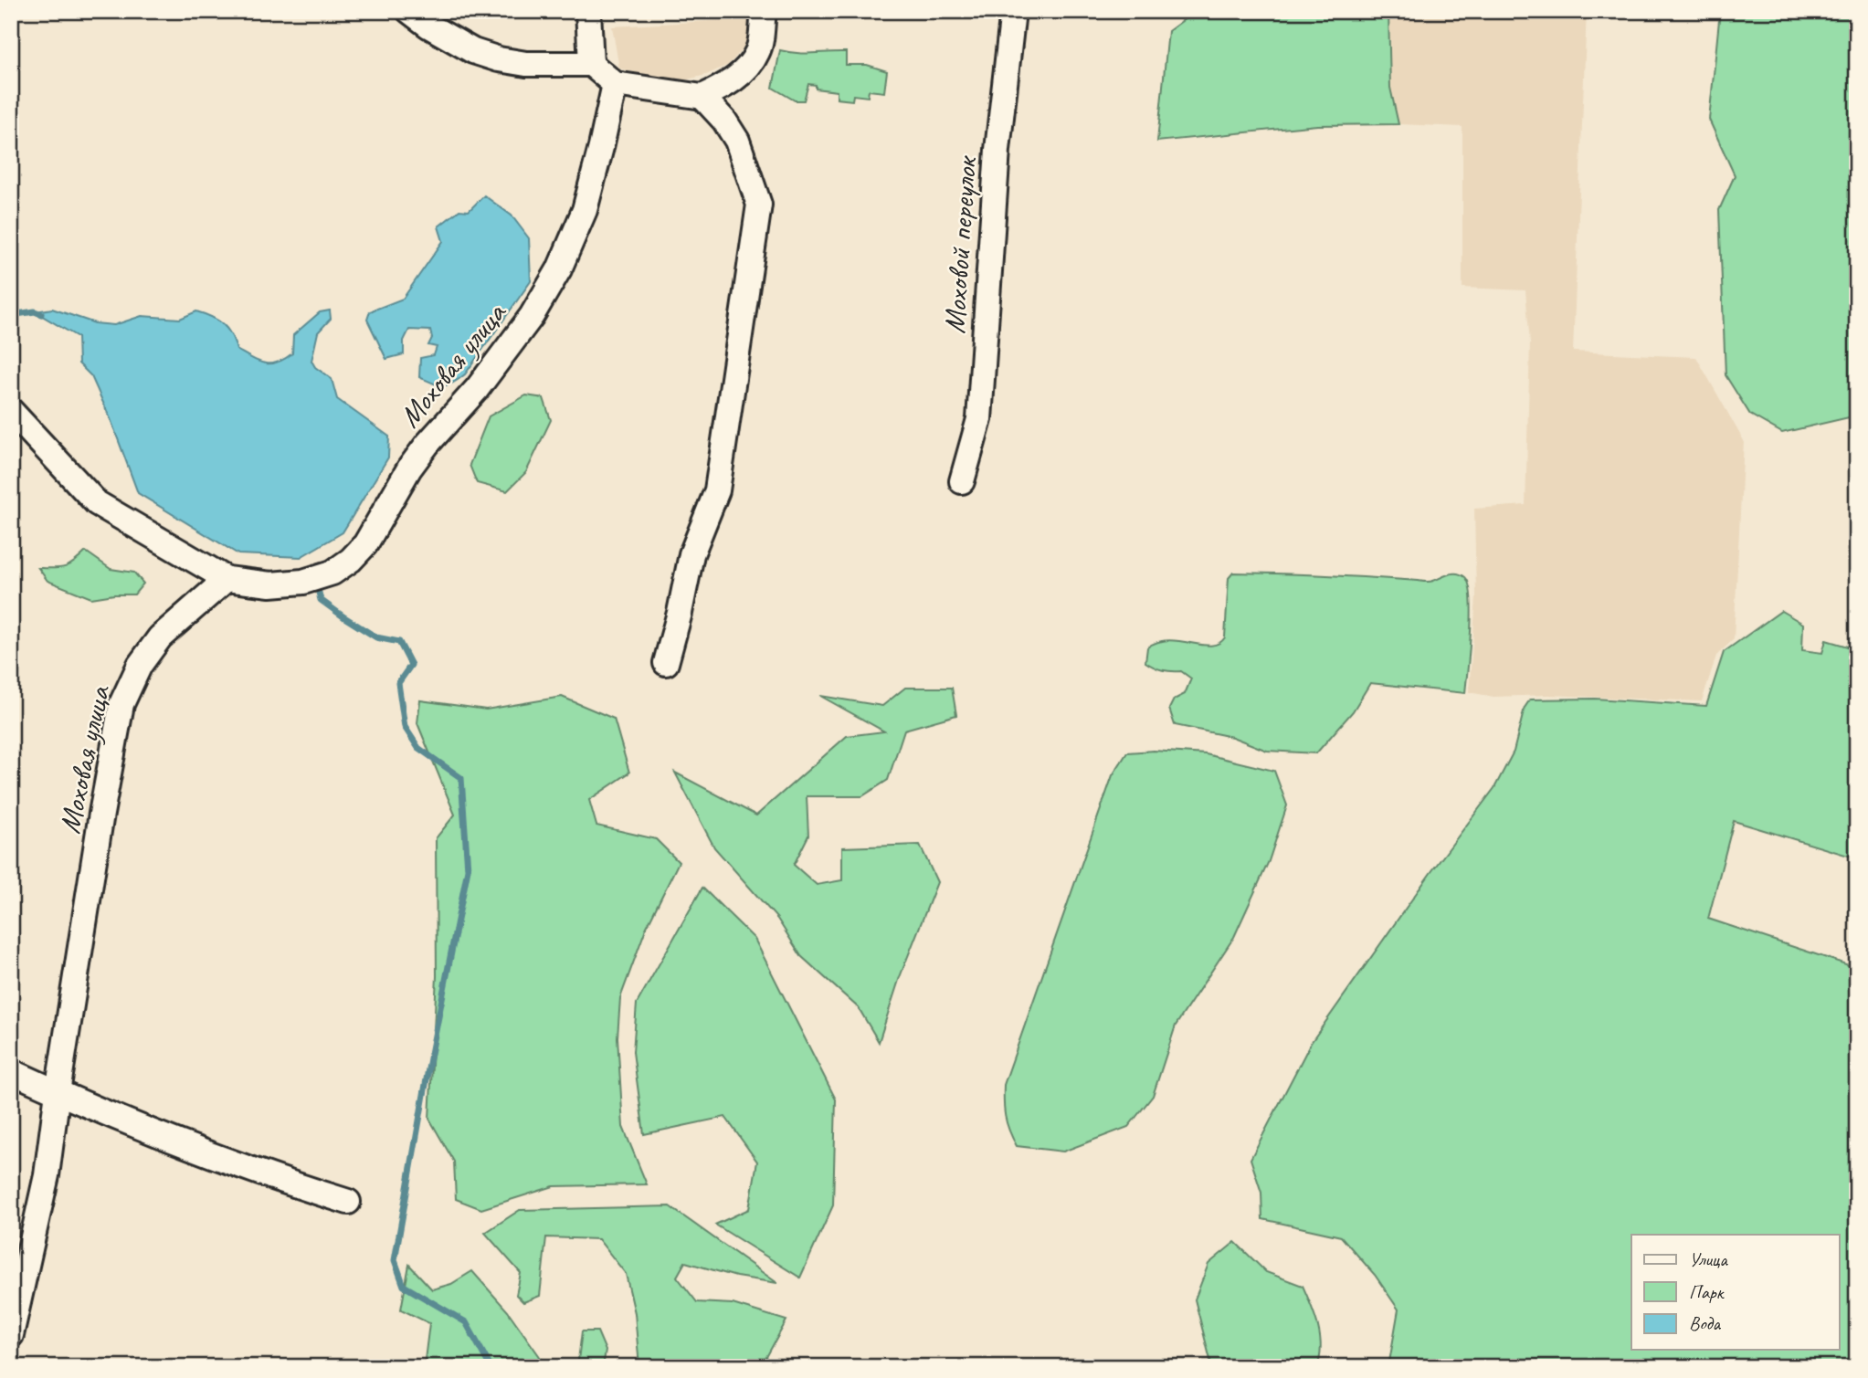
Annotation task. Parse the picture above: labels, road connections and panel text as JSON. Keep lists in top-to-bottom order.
{
  "streets": {
    "street": ["Моховой переулок", "Моховая улица"]
  },
  "legend": ["Улица", "Парк", "Вода"]
}
